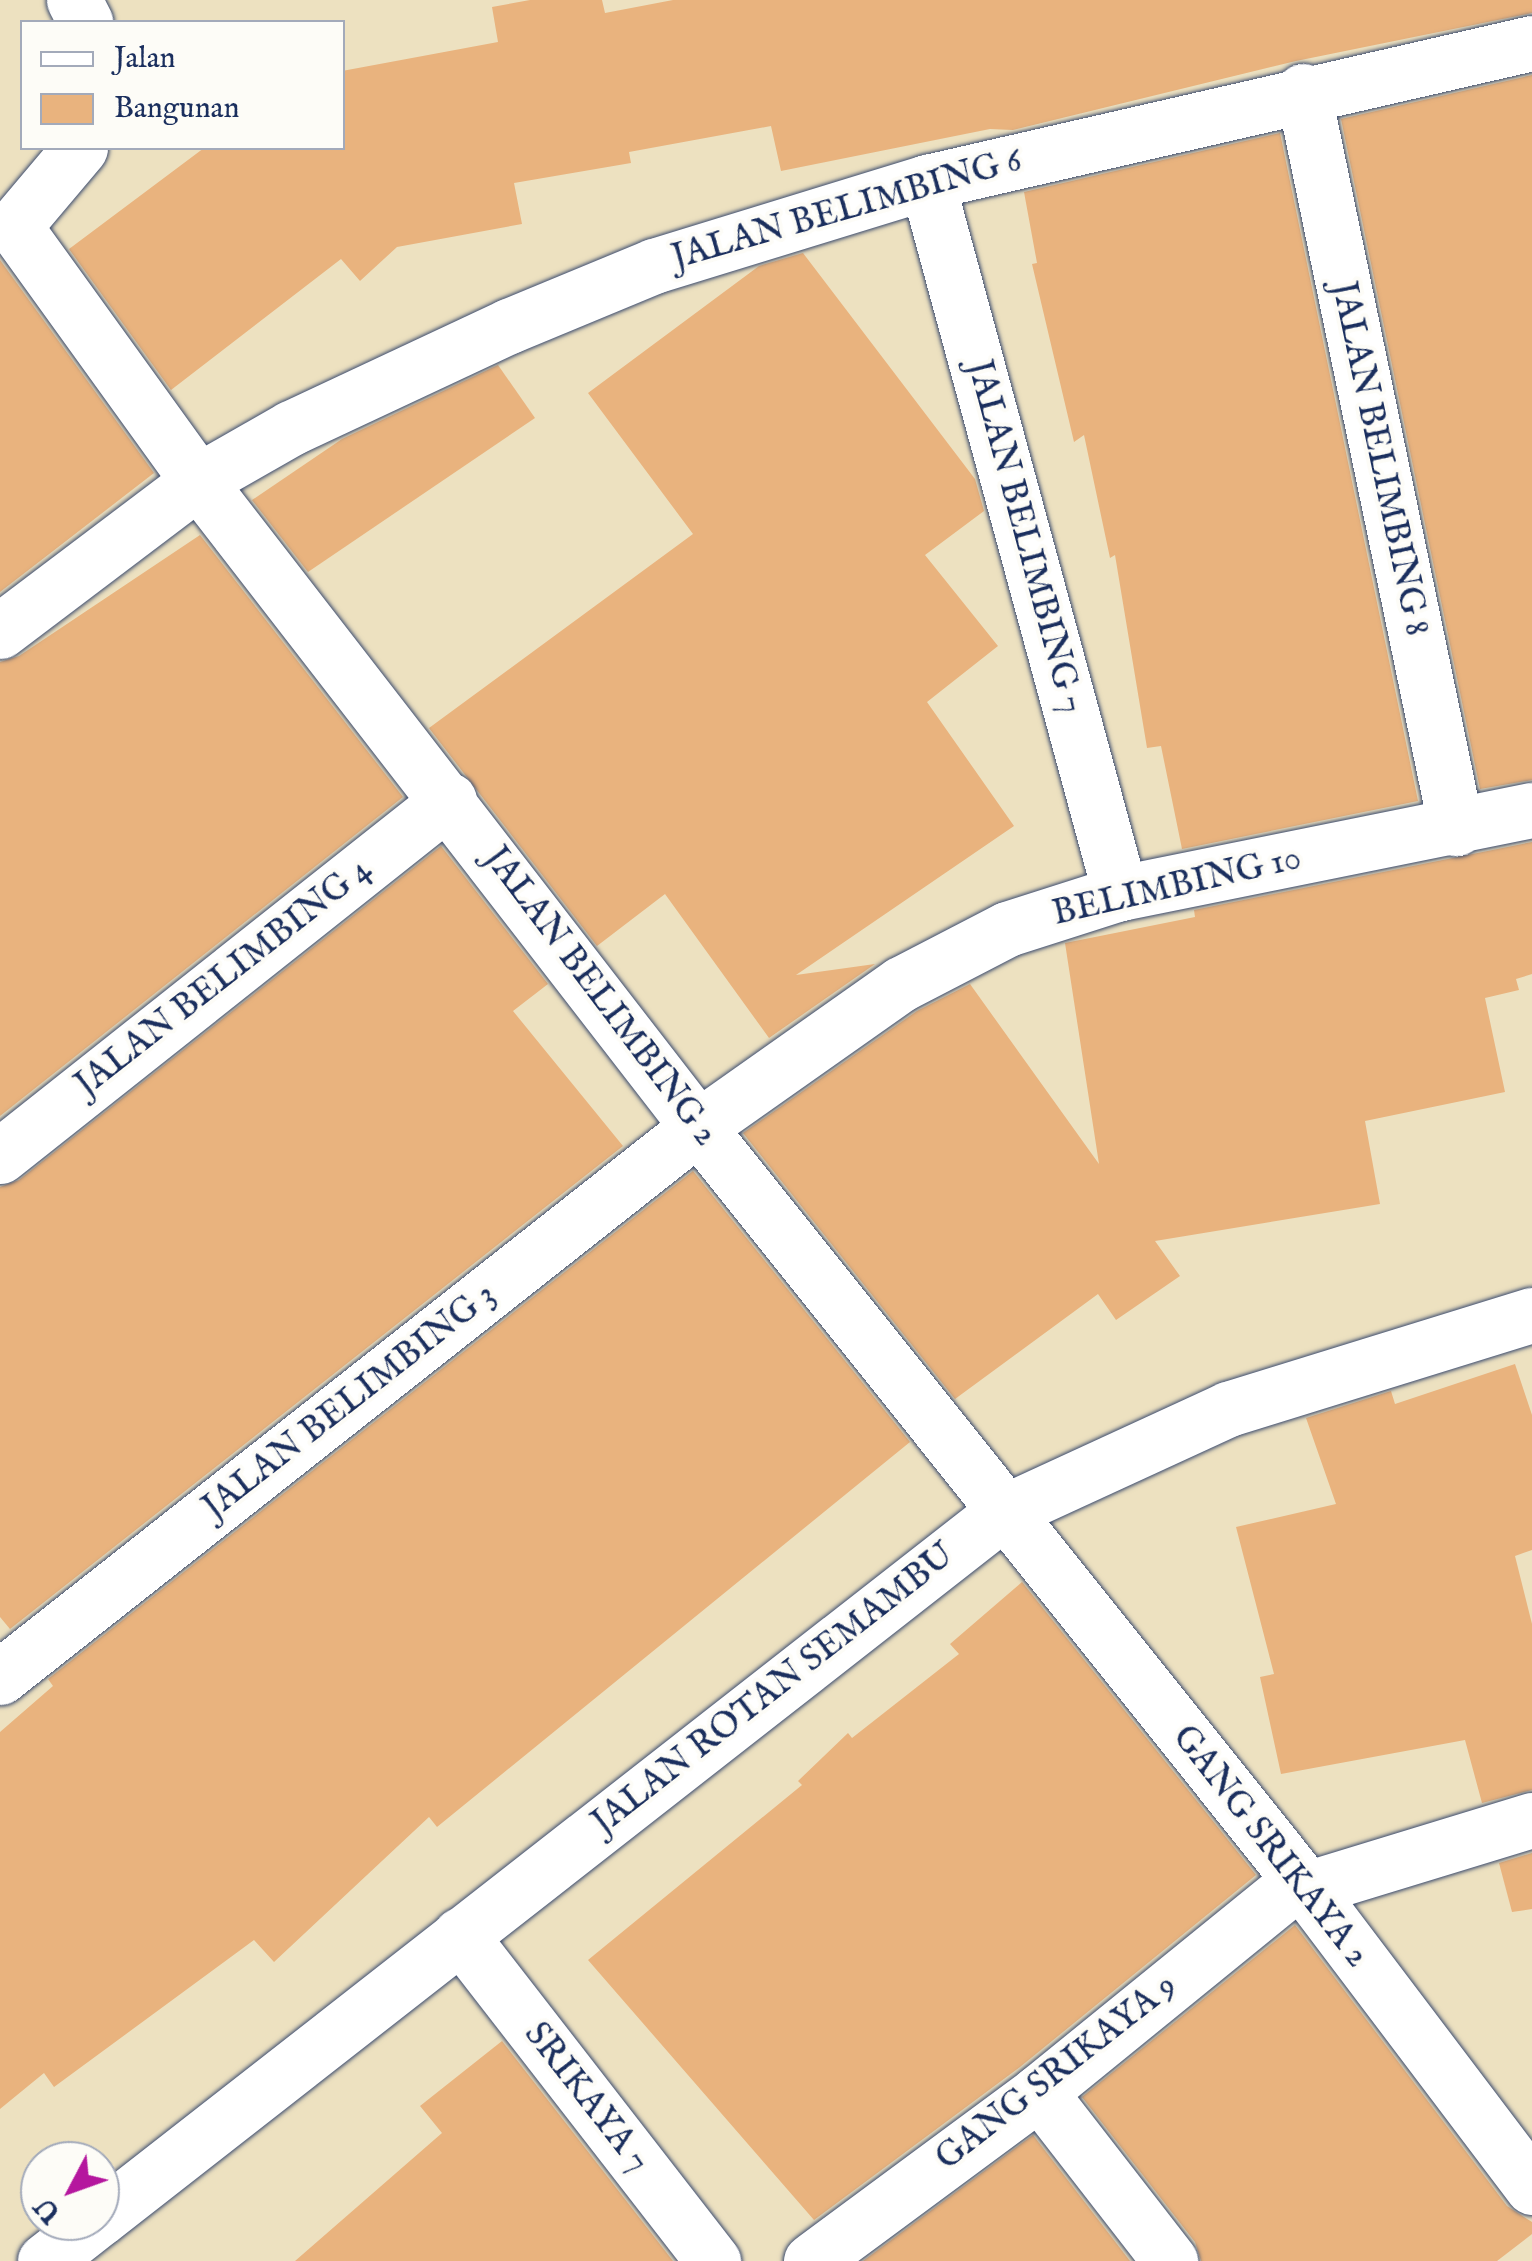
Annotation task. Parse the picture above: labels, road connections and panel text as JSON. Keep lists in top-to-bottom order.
{
  "streets": {
    "street": [
      "JALAN BELIMBING 6",
      "JALAN BELIMBING 8",
      "JALAN BELIMBING 7",
      "BELIMBING 10",
      "JALAN BELIMBING 4",
      "JALAN BELIMBING 2",
      "JALAN BELIMBING 3",
      "JALAN ROTAN SEMAMBU",
      "GANG SRIKAYA 2",
      "GANG SRIKAYA 9",
      "SRIKAYA 7"
    ]
  },
  "crossings": [
    ["JALAN BELIMBING 6", "JALAN BELIMBING 8"],
    ["JALAN BELIMBING 6", "JALAN BELIMBING 7"],
    ["JALAN BELIMBING 6", "JALAN BELIMBING 2"],
    ["JALAN BELIMBING 8", "BELIMBING 10"],
    ["JALAN BELIMBING 7", "BELIMBING 10"],
    ["BELIMBING 10", "JALAN BELIMBING 2"],
    ["BELIMBING 10", "JALAN BELIMBING 3"],
    ["JALAN BELIMBING 4", "JALAN BELIMBING 2"],
    ["JALAN BELIMBING 2", "JALAN BELIMBING 3"],
    ["JALAN BELIMBING 2", "JALAN ROTAN SEMAMBU"],
    ["JALAN BELIMBING 2", "GANG SRIKAYA 2"],
    ["JALAN ROTAN SEMAMBU", "GANG SRIKAYA 2"],
    ["JALAN ROTAN SEMAMBU", "SRIKAYA 7"],
    ["GANG SRIKAYA 2", "GANG SRIKAYA 9"]
  ],
  "legend": ["Jalan", "Bangunan"],
  "north": "bottom left"
}
